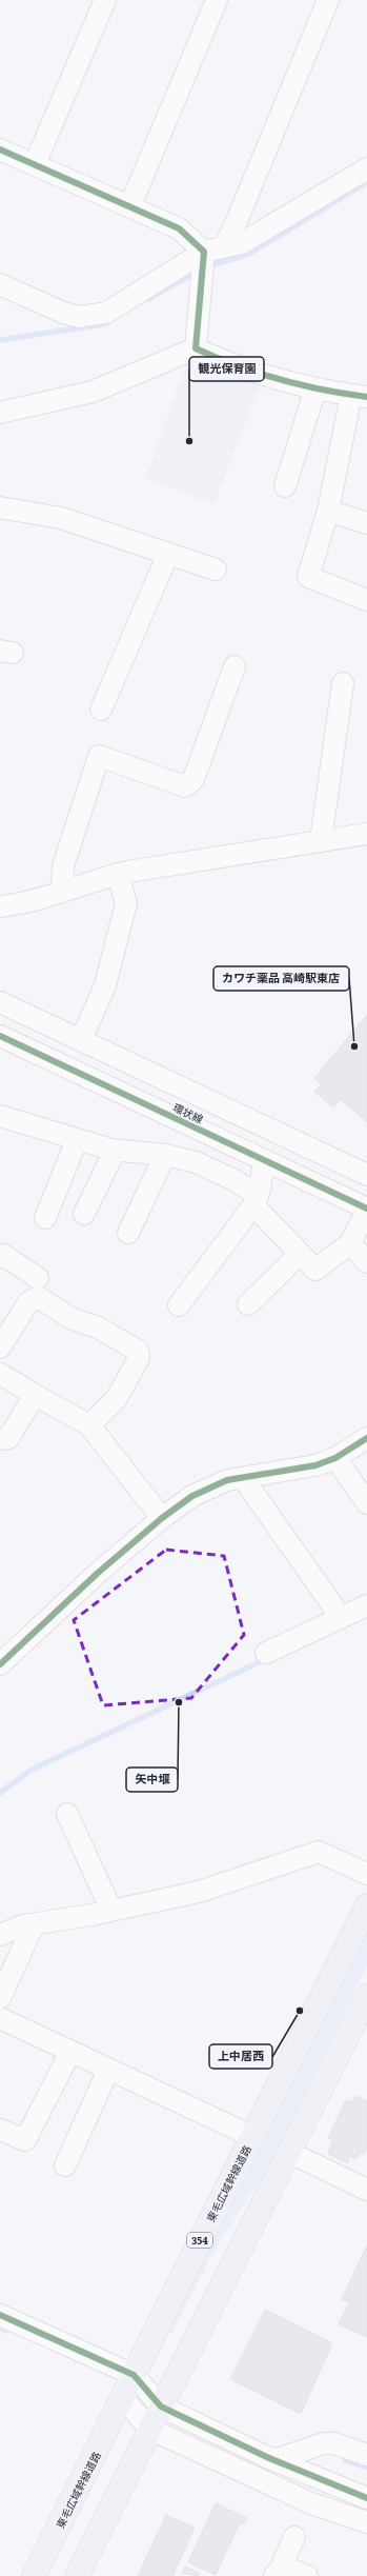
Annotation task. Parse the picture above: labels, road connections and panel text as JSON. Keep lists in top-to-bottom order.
{
  "streets": {
    "highway": ["東毛広域幹線道路", "354"],
    "street": ["環状線"]
  },
  "places": [
    "観光保育園",
    "カワチ薬品 高崎駅東店",
    "矢中堰",
    "上中居西"
  ]
}
